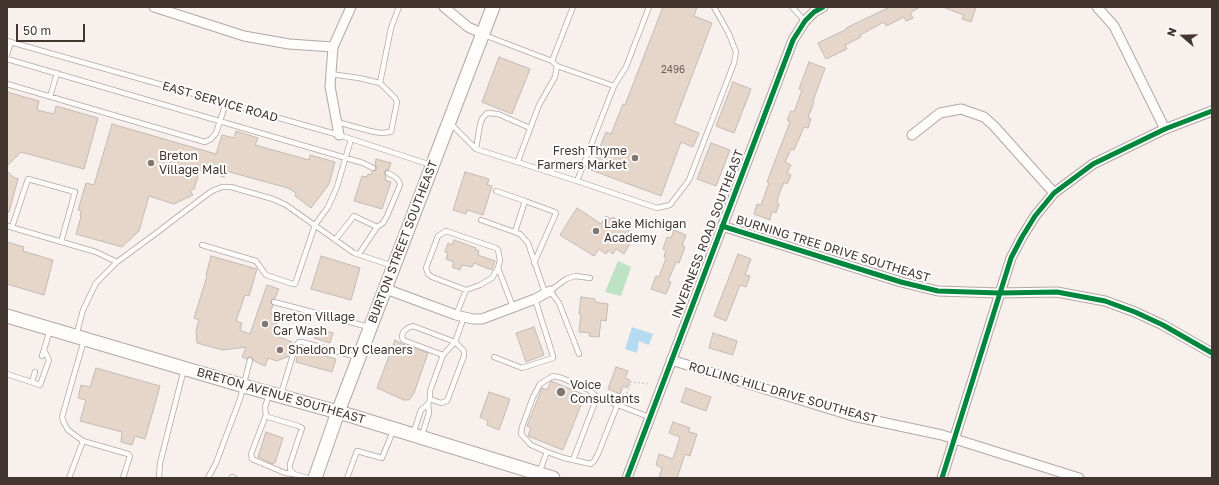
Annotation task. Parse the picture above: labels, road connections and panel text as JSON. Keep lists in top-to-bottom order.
{
  "streets": {
    "main road": ["BURTON STREET SOUTHEAST", "BRETON AVENUE SOUTHEAST"],
    "street": ["INVERNESS ROAD SOUTHEAST", "BURNING TREE DRIVE SOUTHEAST", "ROLLING HILL DRIVE SOUTHEAST"],
    "lane": ["EAST SERVICE ROAD"]
  },
  "crossings": [
    ["EAST SERVICE ROAD", "BURTON STREET SOUTHEAST"],
    ["INVERNESS ROAD SOUTHEAST", "BURNING TREE DRIVE SOUTHEAST"],
    ["INVERNESS ROAD SOUTHEAST", "ROLLING HILL DRIVE SOUTHEAST"],
    ["BURTON STREET SOUTHEAST", "BRETON AVENUE SOUTHEAST"]
  ],
  "places": [
    "Fresh Thyme Farmers Market",
    "Breton Village Mall",
    "Lake Michigan Academy",
    "Breton Village Car Wash",
    "Sheldon Dry Cleaners",
    "Voice Consultants"
  ],
  "house_numbers": ["2496"],
  "scale_bar": "50 m",
  "north": "left"
}
